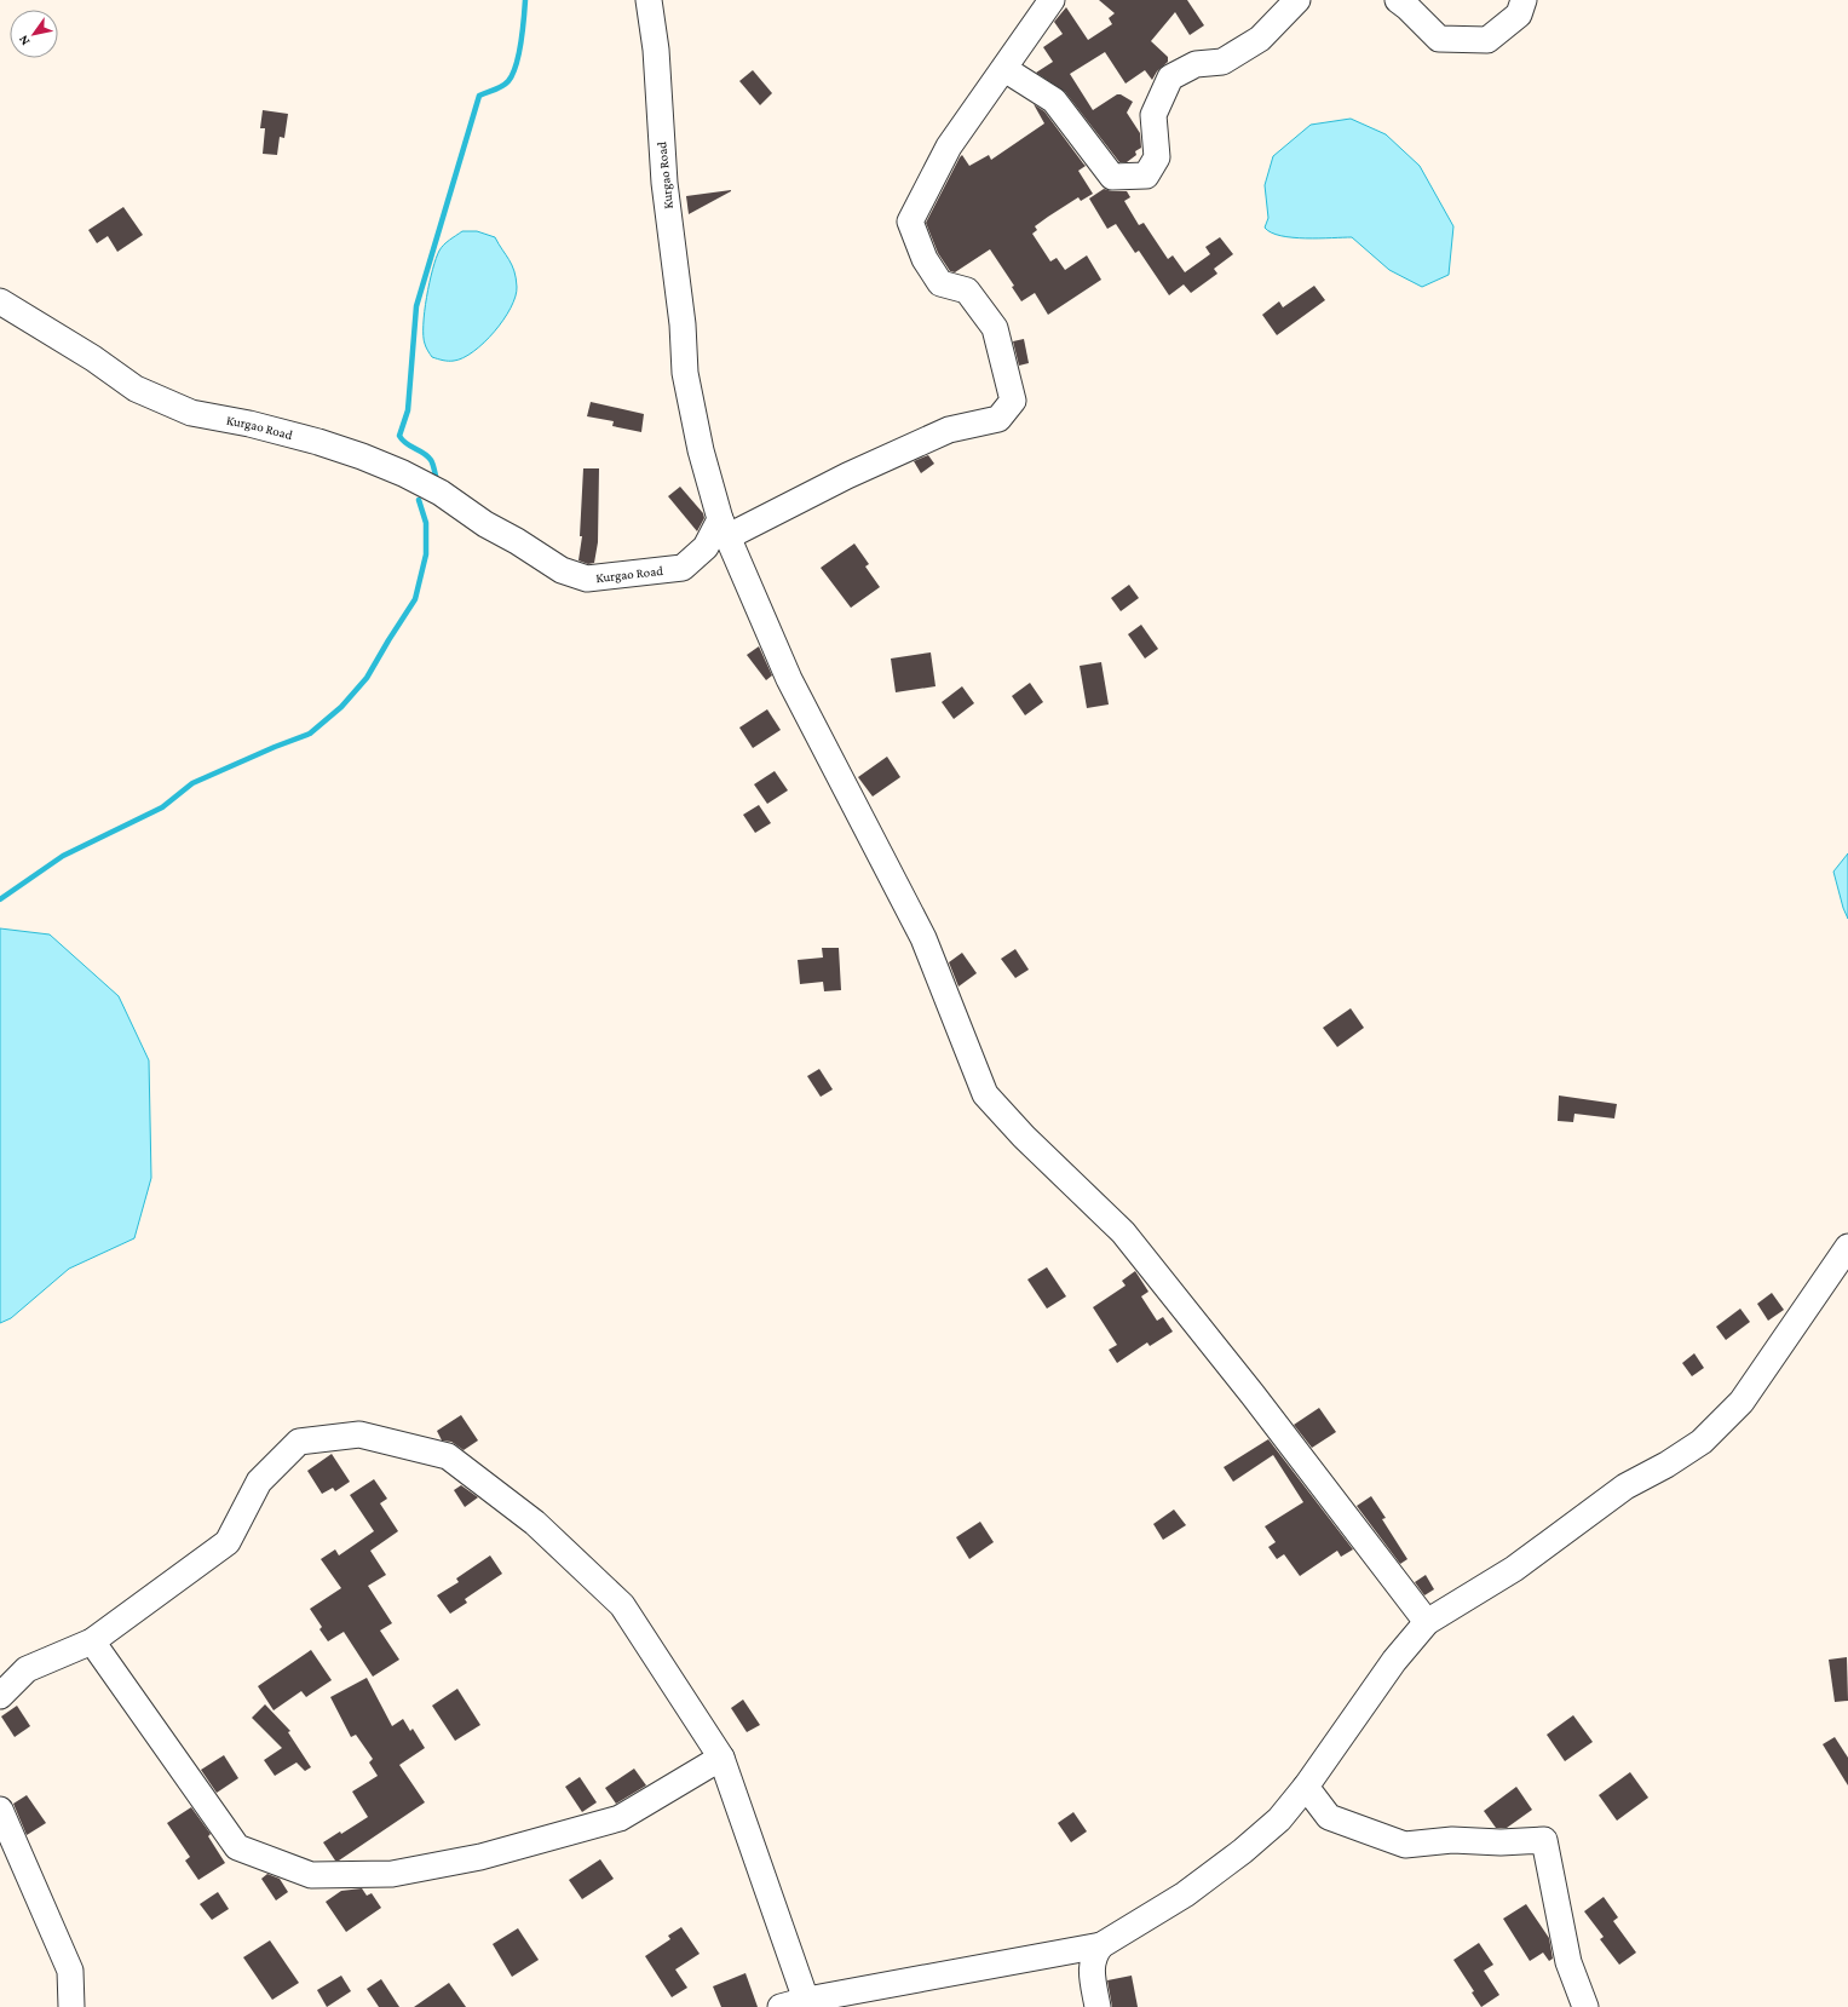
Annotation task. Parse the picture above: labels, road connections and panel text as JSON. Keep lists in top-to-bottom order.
{
  "streets": {
    "street": ["Kurgao Road"]
  },
  "north": "bottom left"
}
